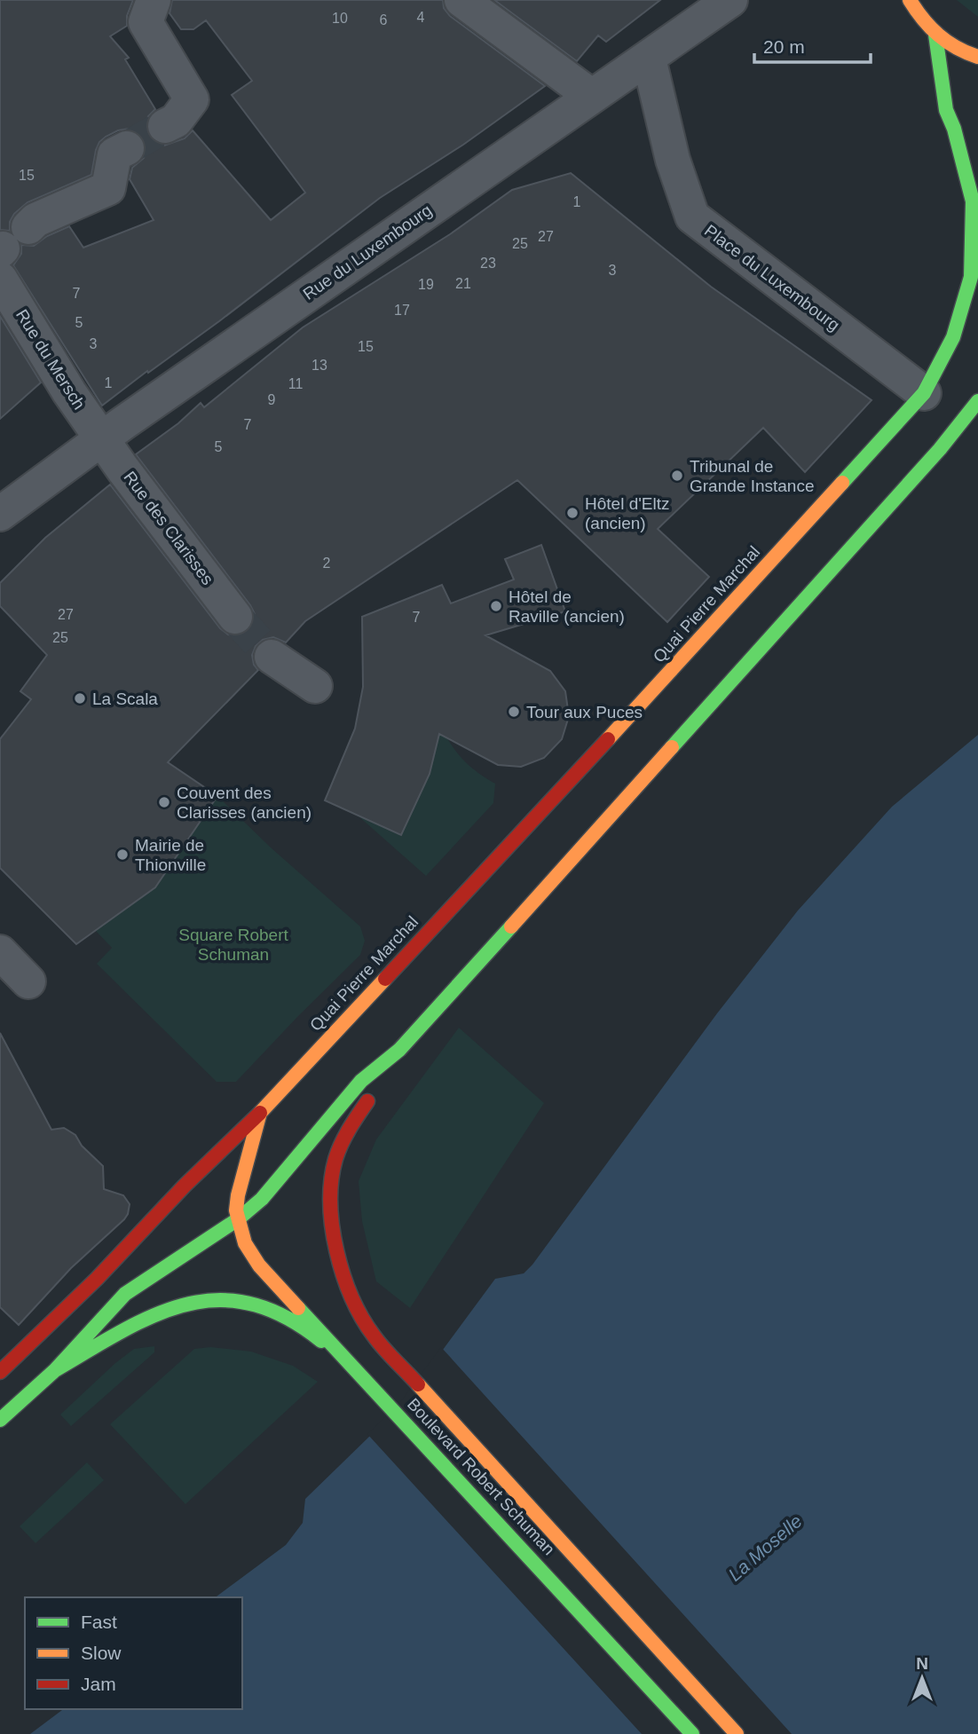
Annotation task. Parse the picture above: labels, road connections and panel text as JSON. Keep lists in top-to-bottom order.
{
  "streets": {
    "main road": ["Quai Pierre Marchal", "Boulevard Robert Schuman"],
    "street": [
      "Rue du Luxembourg",
      "Place du Luxembourg",
      "Rue du Mersch",
      "Rue des Clarisses"
    ]
  },
  "crossings": [
    ["Rue du Luxembourg", "Place du Luxembourg"],
    ["Rue du Luxembourg", "Rue du Mersch"],
    ["Rue du Luxembourg", "Rue des Clarisses"],
    ["Place du Luxembourg", "Quai Pierre Marchal"],
    ["Rue du Mersch", "Rue des Clarisses"],
    ["Quai Pierre Marchal", "Boulevard Robert Schuman"]
  ],
  "water": ["La Moselle"],
  "parks": ["Square Robert Schuman"],
  "places": [
    "Tribunal de Grande Instance",
    "Hôtel d'Eltz (ancien)",
    "Hôtel de Raville (ancien)",
    "La Scala",
    "Tour aux Puces",
    "Couvent des Clarisses (ancien)",
    "Mairie de Thionville"
  ],
  "house_numbers": [
    "4",
    "10",
    "6",
    "15",
    "1",
    "27",
    "25",
    "23",
    "3",
    "21",
    "19",
    "7",
    "17",
    "5",
    "3",
    "15",
    "13",
    "1",
    "11",
    "9",
    "7",
    "5",
    "2",
    "27",
    "7",
    "25"
  ],
  "legend": ["Fast", "Slow", "Jam"],
  "scale_bar": "20 m",
  "north": "top"
}
